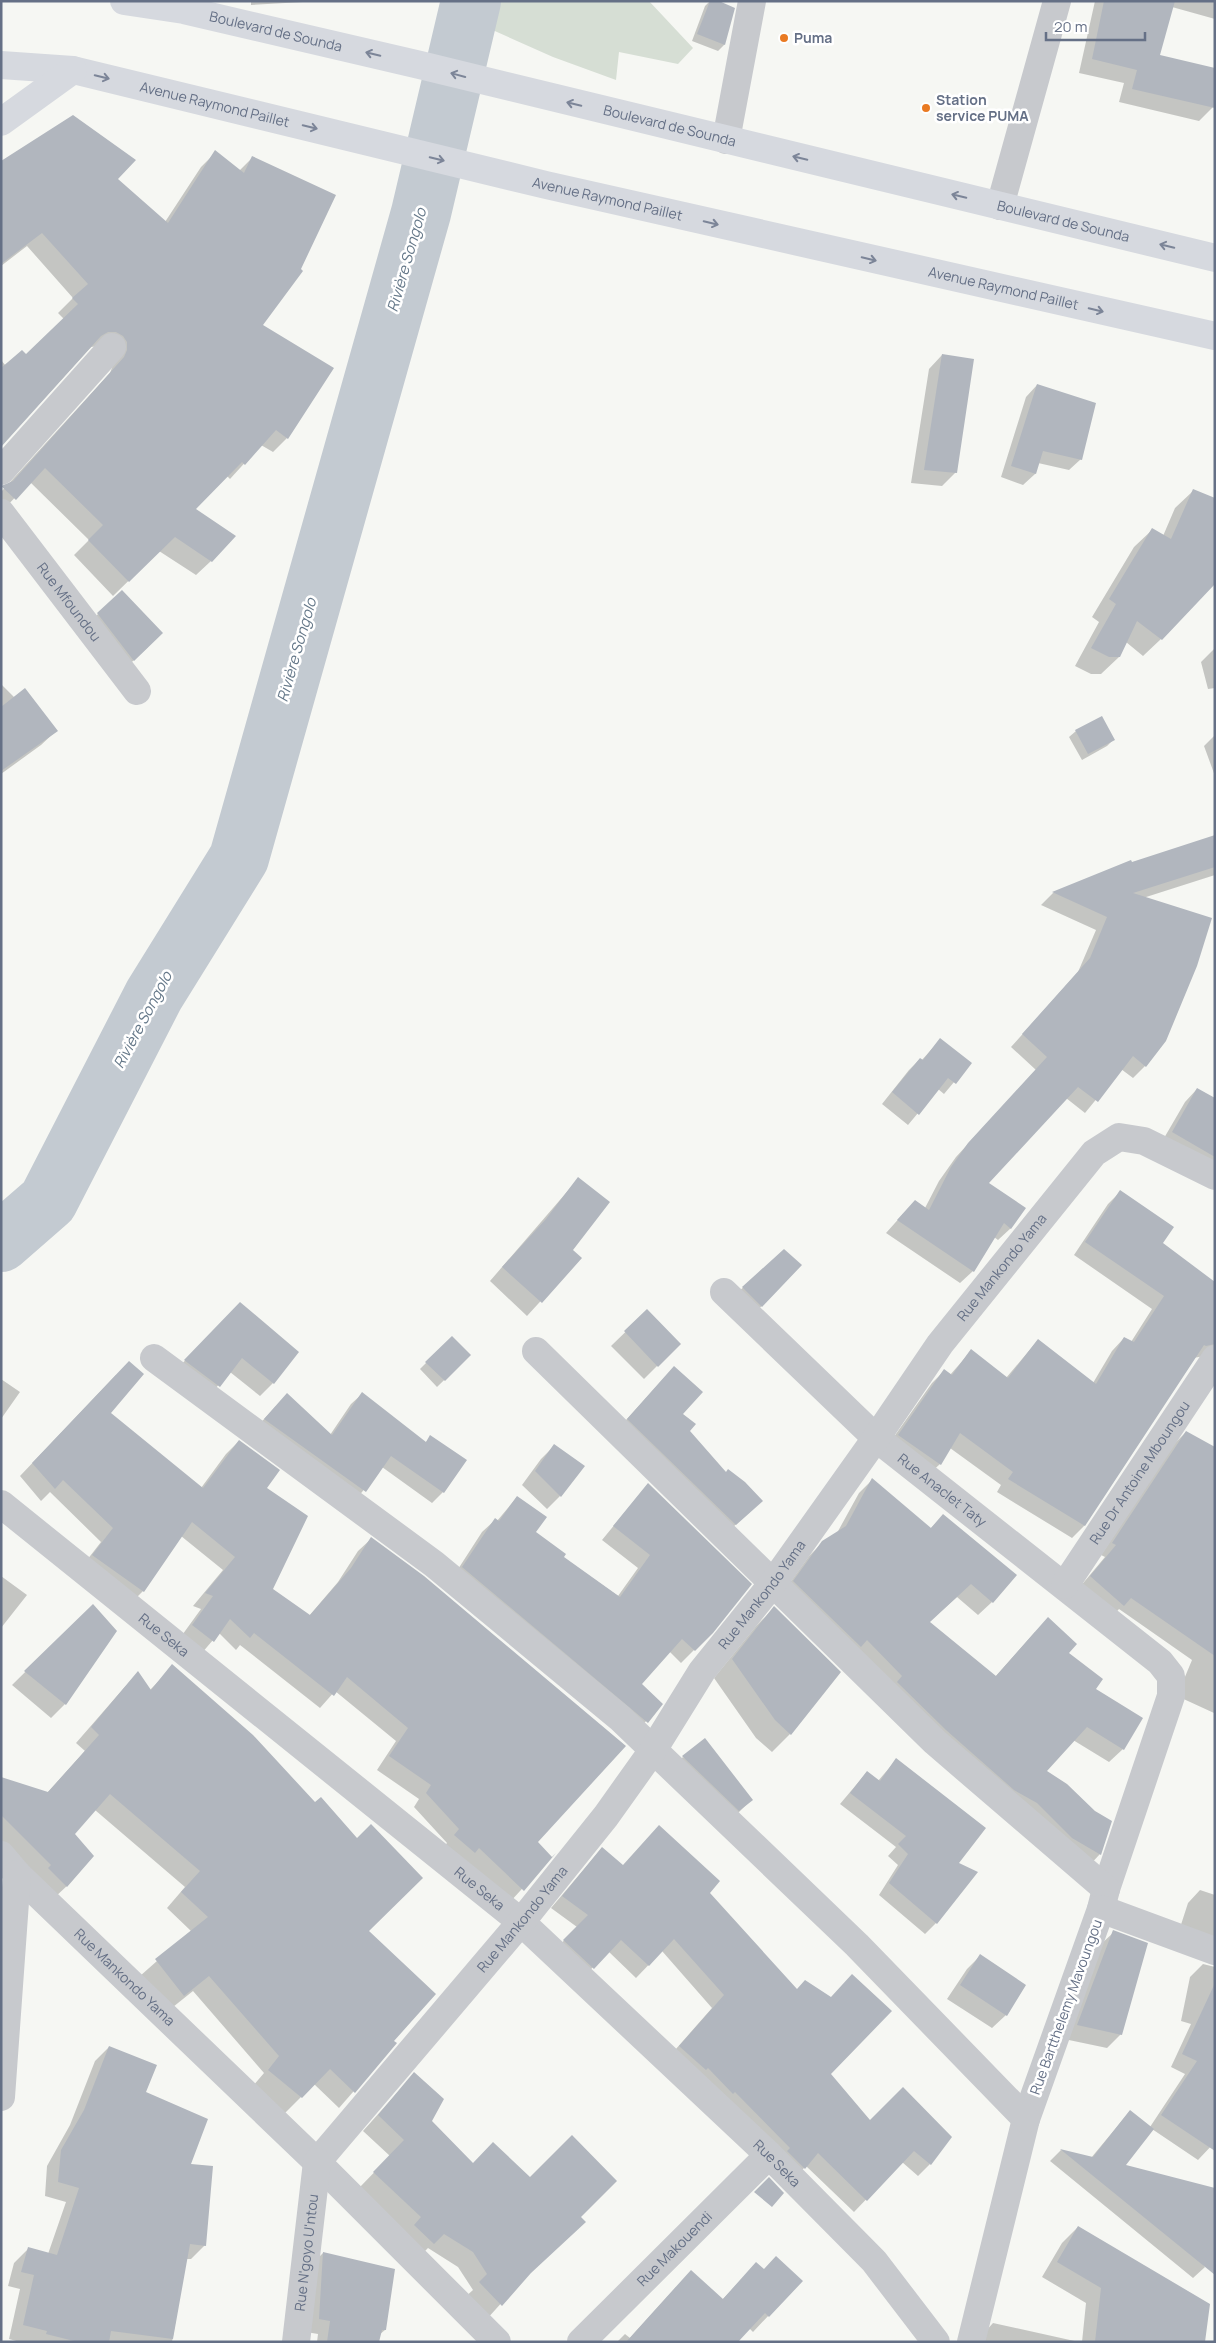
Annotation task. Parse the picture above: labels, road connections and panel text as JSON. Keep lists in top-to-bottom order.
{
  "streets": {
    "main road": ["Boulevard de Sounda", "Avenue Raymond Paillet"],
    "street": [
      "Rue Mfoundou",
      "Rue Mankondo Yama",
      "Rue Dr Antoine Mboungou",
      "Rue Anaclet Taty",
      "Rue Seka",
      "Rue Bartthelemy Mavoungou",
      "Rue Makouendi",
      "Rue N'goyo U'ntou"
    ]
  },
  "crossings": [
    ["Rue Mankondo Yama", "Rue Anaclet Taty"],
    ["Rue Mankondo Yama", "Rue Seka"],
    ["Rue Mankondo Yama", "Rue N'goyo U'ntou"],
    ["Rue Dr Antoine Mboungou", "Rue Anaclet Taty"],
    ["Rue Anaclet Taty", "Rue Bartthelemy Mavoungou"],
    ["Rue Seka", "Rue Makouendi"]
  ],
  "one_way": ["Boulevard de Sounda", "Avenue Raymond Paillet"],
  "water": ["Rivière Songolo"],
  "places": ["Puma", "Station service PUMA"],
  "scale_bar": "20 m"
}
